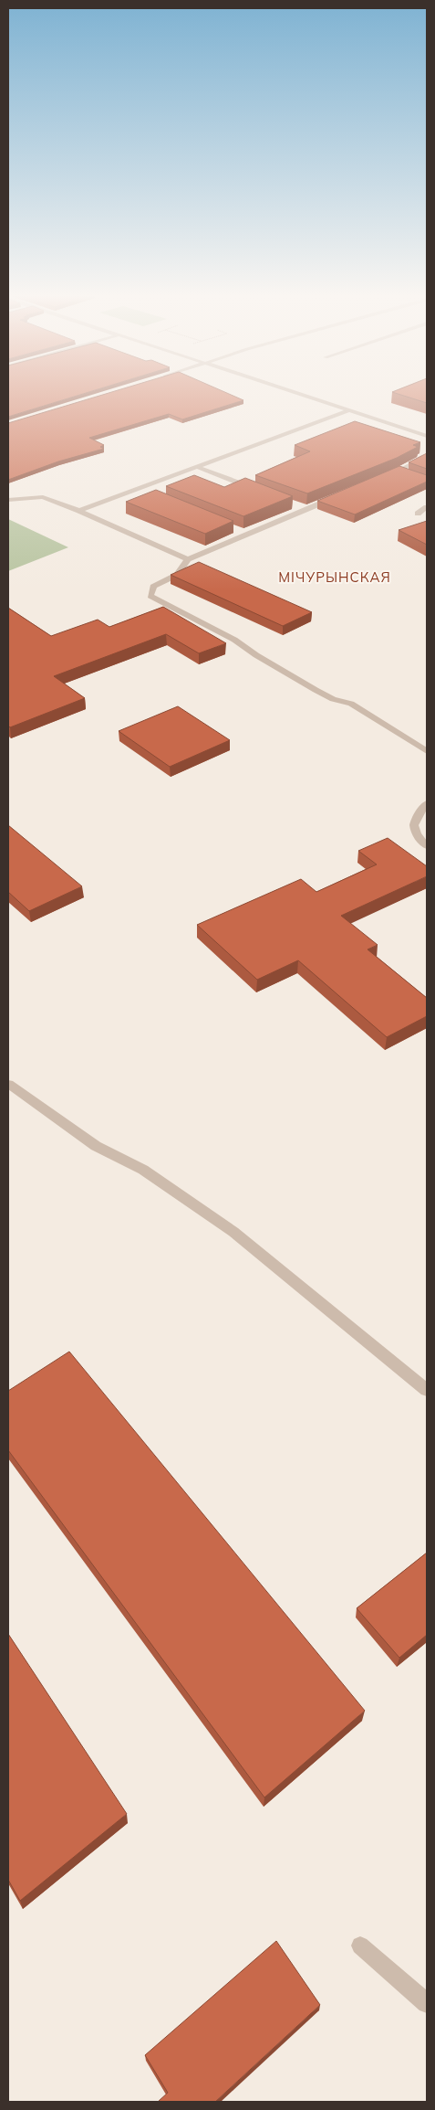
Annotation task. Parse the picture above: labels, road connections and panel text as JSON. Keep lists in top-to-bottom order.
{
  "districts": ["МІЧУРЫНСКАЯ"]
}
